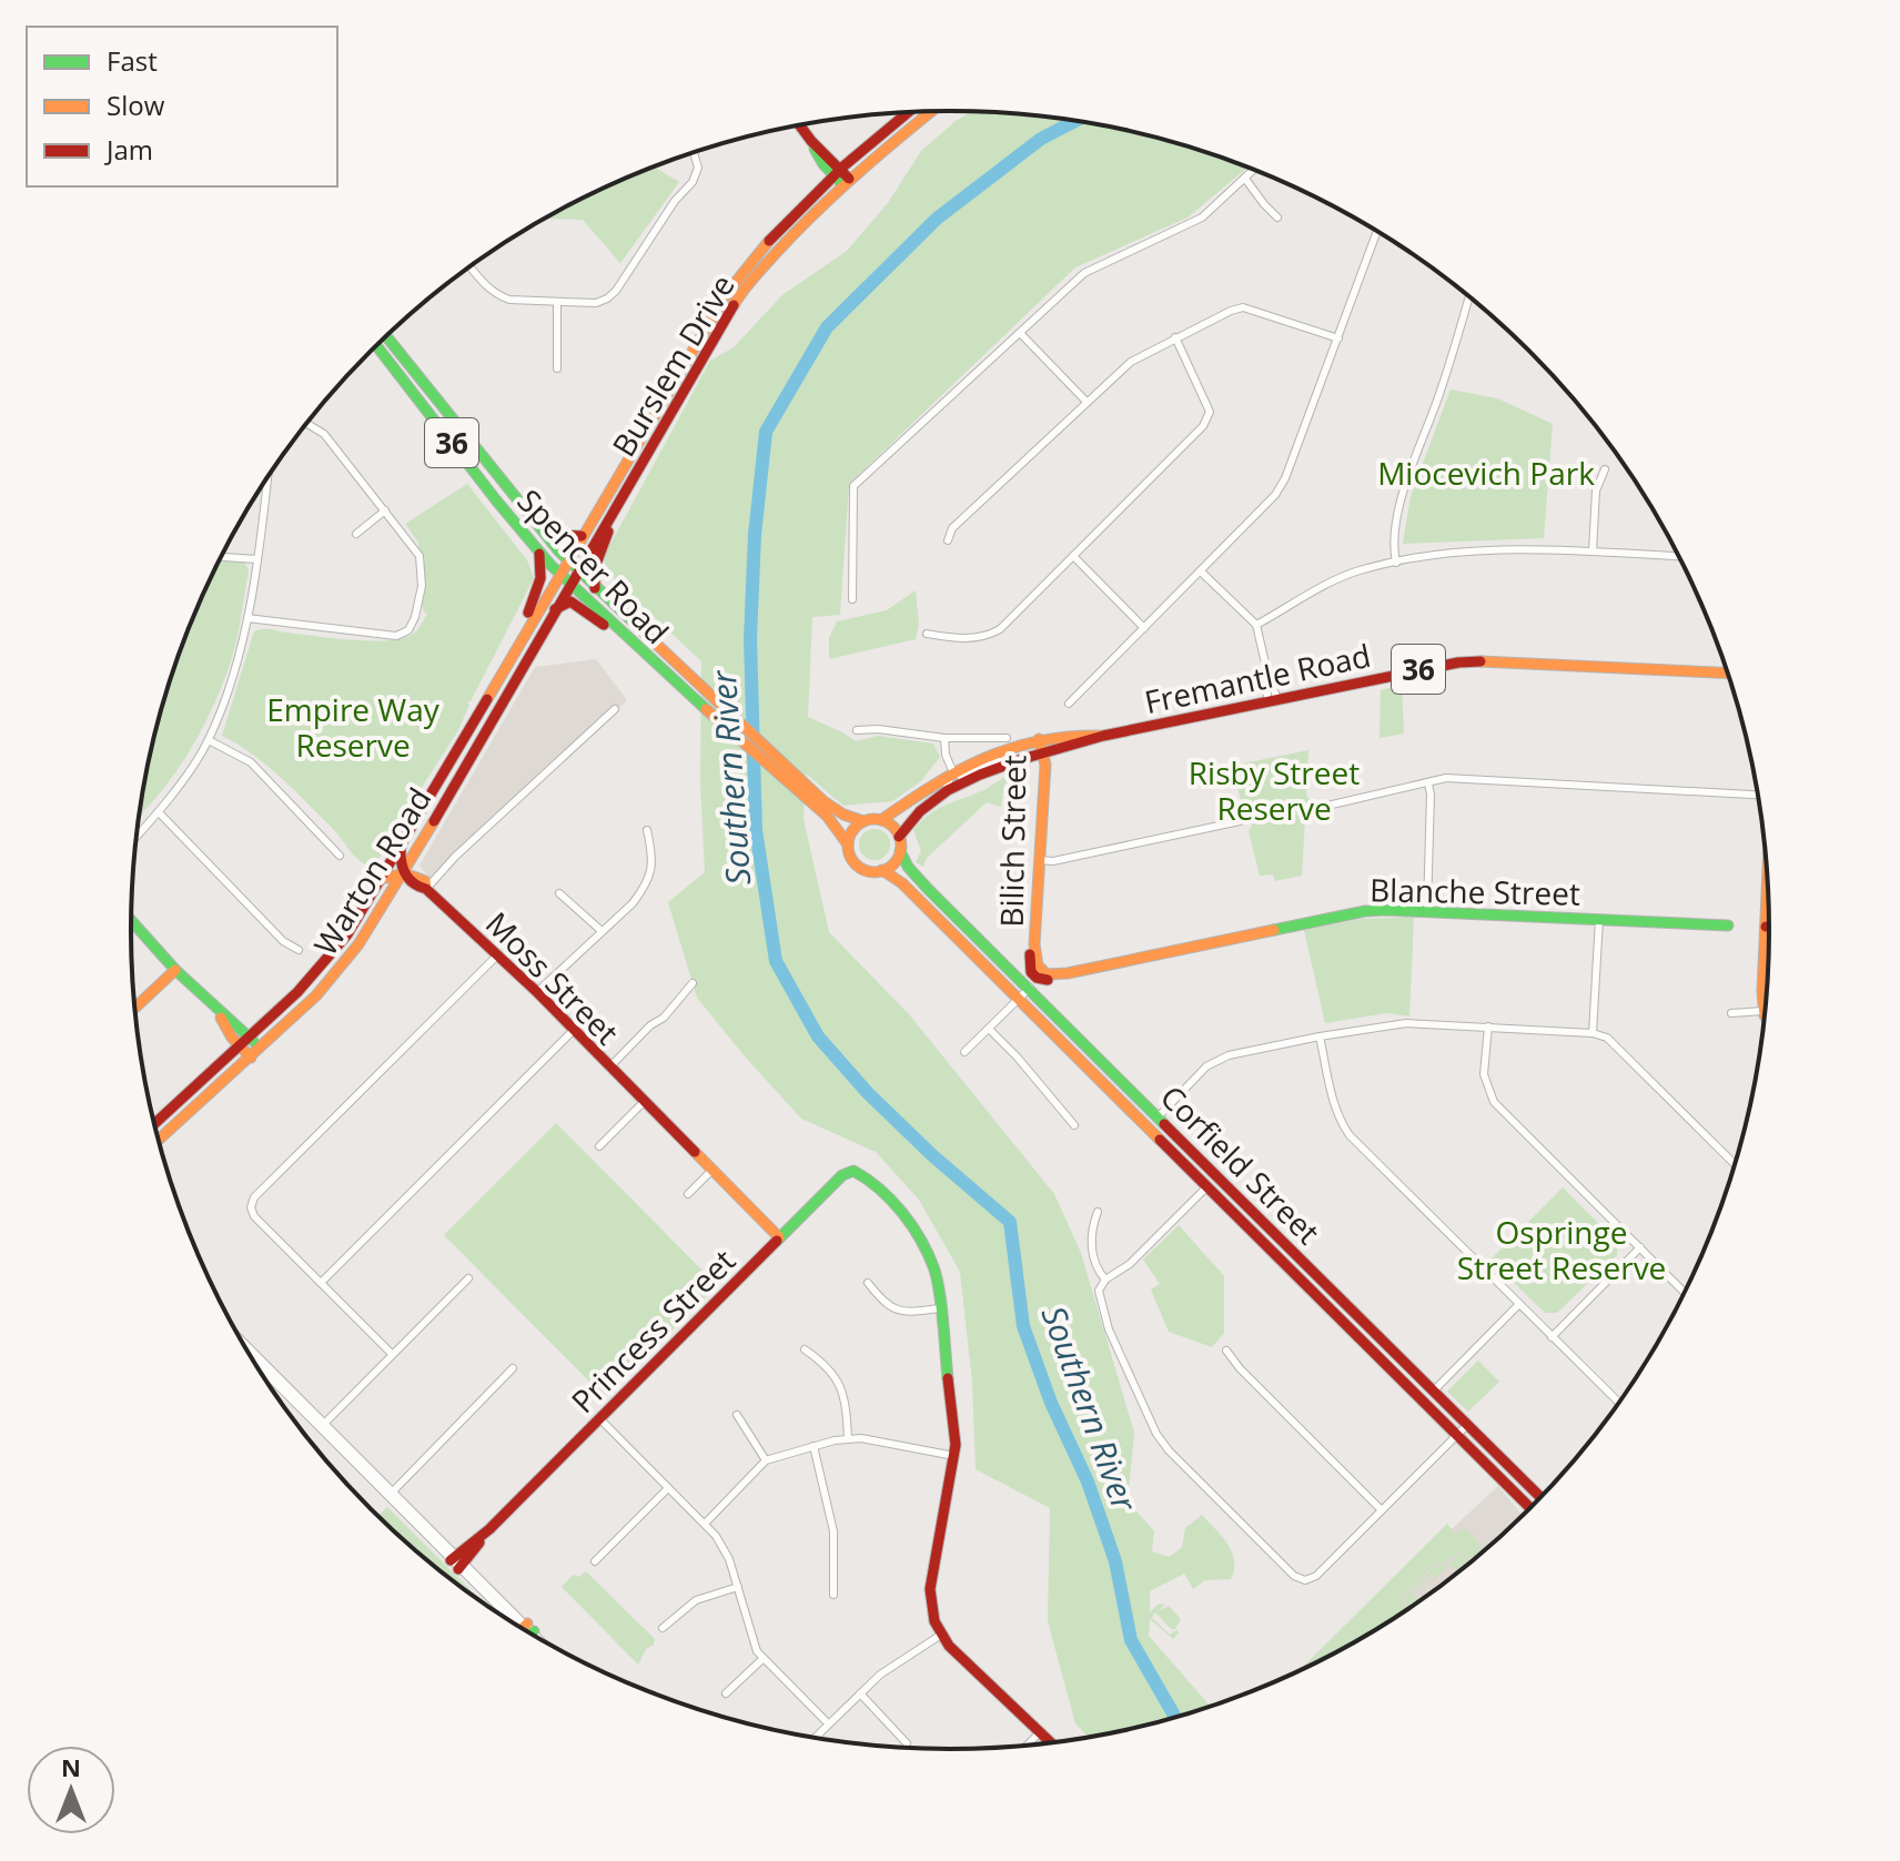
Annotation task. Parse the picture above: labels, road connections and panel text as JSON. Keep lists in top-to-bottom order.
{
  "streets": {
    "main road": [
      "Burslem Drive",
      "36",
      "Spencer Road",
      "Fremantle Road",
      "Bilich Street",
      "Warton Road",
      "Blanche Street",
      "Moss Street",
      "Corfield Street",
      "Princess Street"
    ]
  },
  "crossings": [
    ["Burslem Drive", "Spencer Road"],
    ["Burslem Drive", "Warton Road"],
    ["36", "Spencer Road"],
    ["36", "Fremantle Road"],
    ["36", "Corfield Street"],
    ["Spencer Road", "Fremantle Road"],
    ["Spencer Road", "Warton Road"],
    ["Spencer Road", "Corfield Street"],
    ["Fremantle Road", "Bilich Street"],
    ["Fremantle Road", "Corfield Street"],
    ["Bilich Street", "Blanche Street"],
    ["Warton Road", "Moss Street"],
    ["Moss Street", "Princess Street"]
  ],
  "water": ["Southern River"],
  "parks": [
    "Miocevich Park",
    "Empire Way Reserve",
    "Risby Street Reserve",
    "Ospringe Street Reserve"
  ],
  "legend": ["Fast", "Slow", "Jam"],
  "north": "top"
}
